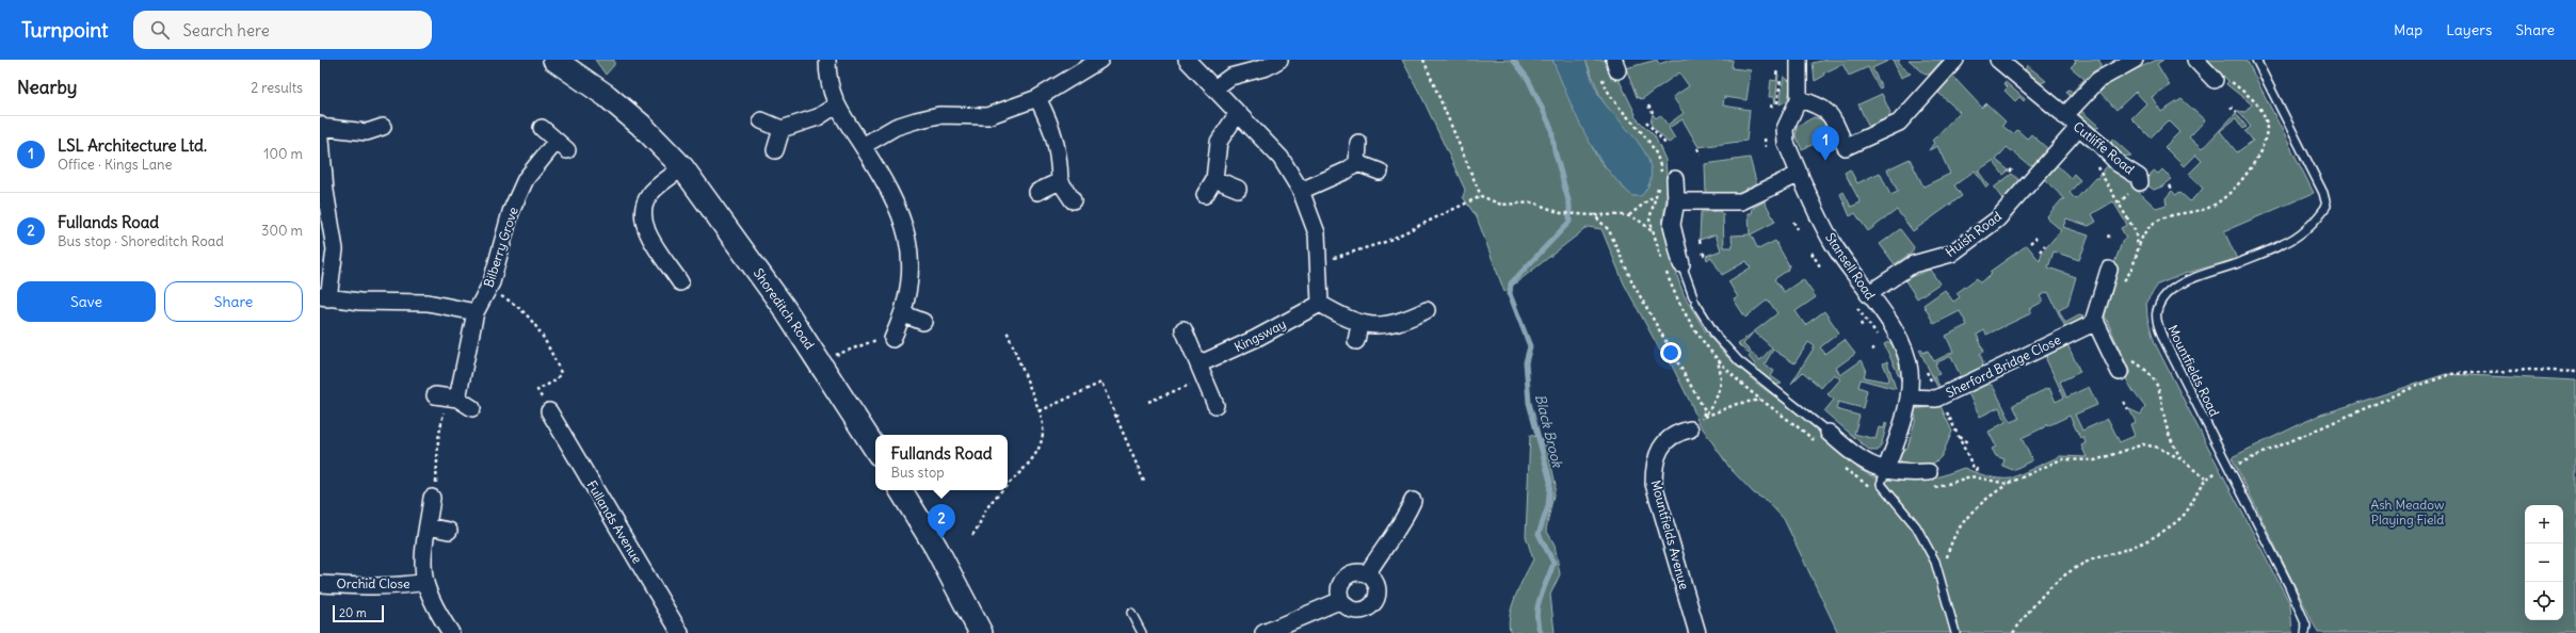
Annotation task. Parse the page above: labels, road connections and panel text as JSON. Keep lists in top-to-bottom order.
{
  "streets": {
    "main road": ["Shoreditch Road"],
    "street": [
      "Cutliffe Road",
      "Huish Road",
      "Bilberry Grove",
      "Stansell Road",
      "Kingsway",
      "Sherford Bridge Close",
      "Fullands Avenue",
      "Mountfields Avenue",
      "Orchid Close"
    ],
    "lane": ["Mountfields Road"]
  },
  "crossings": [
    ["Cutliffe Road", "Huish Road"],
    ["Huish Road", "Stansell Road"],
    ["Stansell Road", "Sherford Bridge Close"]
  ],
  "water": ["Black Brook"],
  "parks": ["Ash Meadow Playing Field"],
  "scale_bar": "20 m",
  "page": {
    "header": "Turnpoint",
    "search": "Search here",
    "nav": ["Map", "Layers", "Share"],
    "heading": ["Nearby", "2 results"],
    "list": [
      {
        "mark": "1",
        "name": "LSL Architecture Ltd.",
        "note": "Office · Kings Lane",
        "value": "100 m"
      },
      {
        "mark": "2",
        "name": "Fullands Road",
        "note": "Bus stop · Shoreditch Road",
        "value": "300 m"
      }
    ],
    "pins": ["1", "2"],
    "buttons": ["Save", "Share"],
    "popup": ["Fullands Road", "Bus stop"],
    "map_buttons": ["+", "−"],
    "scale": "20 m"
  }
}
